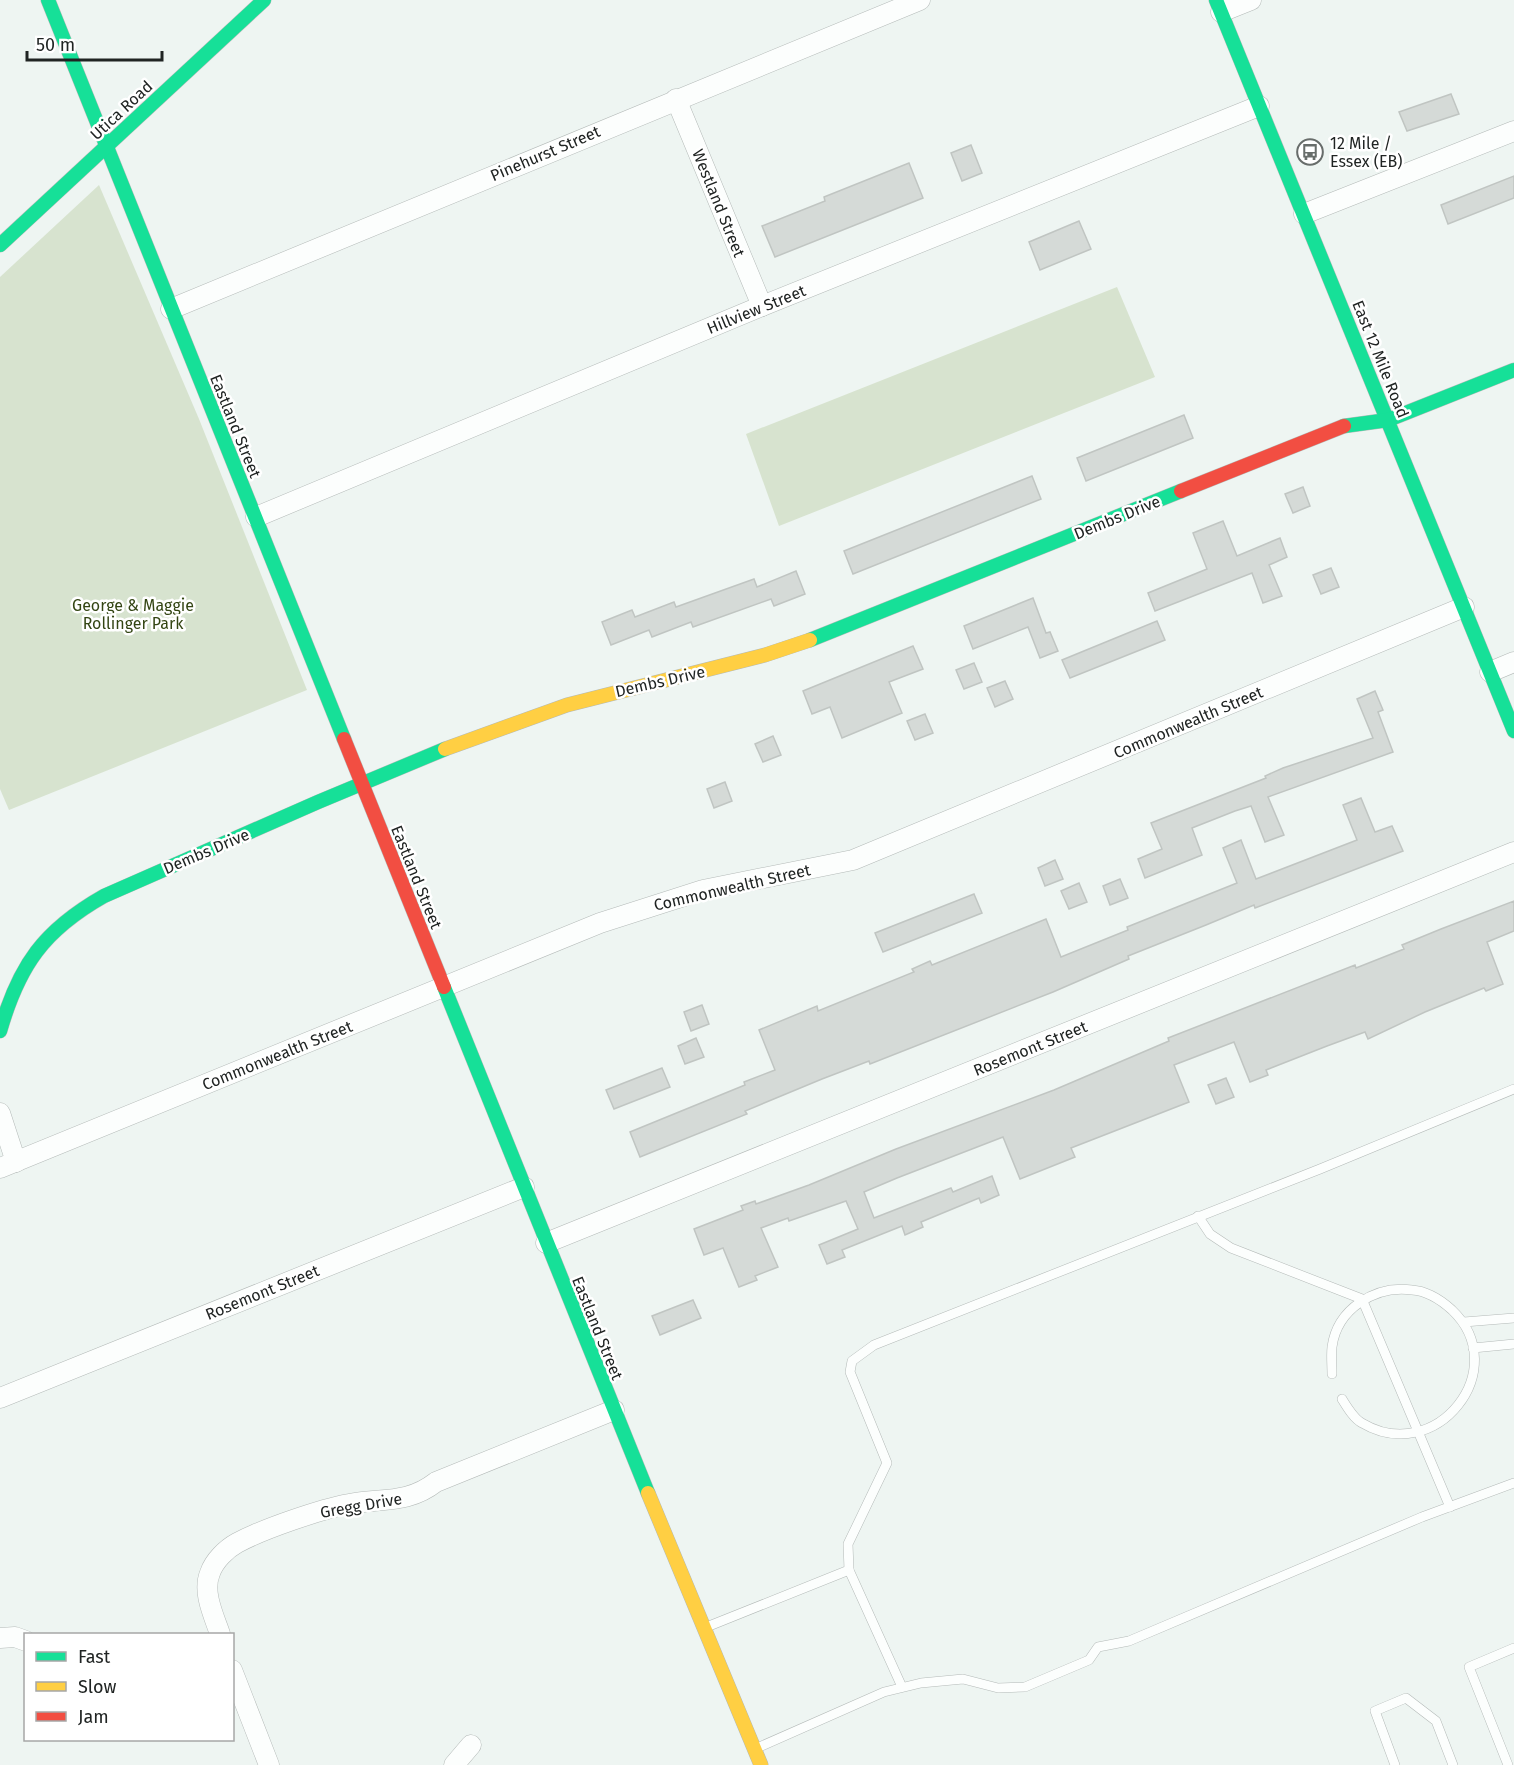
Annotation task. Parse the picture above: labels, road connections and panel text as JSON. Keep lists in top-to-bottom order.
{
  "streets": {
    "street": [
      "Utica Road",
      "Pinehurst Street",
      "Westland Street",
      "Hillview Street",
      "East 12 Mile Road",
      "Eastland Street",
      "Dembs Drive",
      "Commonwealth Street",
      "Rosemont Street",
      "Gregg Drive"
    ]
  },
  "crossings": [
    ["Utica Road", "Eastland Street"],
    ["Pinehurst Street", "Westland Street"],
    ["Pinehurst Street", "Eastland Street"],
    ["Westland Street", "Hillview Street"],
    ["Hillview Street", "East 12 Mile Road"],
    ["Hillview Street", "Eastland Street"],
    ["East 12 Mile Road", "Dembs Drive"],
    ["East 12 Mile Road", "Commonwealth Street"],
    ["Eastland Street", "Dembs Drive"],
    ["Eastland Street", "Commonwealth Street"],
    ["Eastland Street", "Rosemont Street"],
    ["Eastland Street", "Gregg Drive"]
  ],
  "parks": ["George & Maggie Rollinger Park"],
  "places": {
    "bus stop": ["12 Mile / Essex (EB)"]
  },
  "legend": ["Fast", "Slow", "Jam"],
  "scale_bar": "50 m"
}
